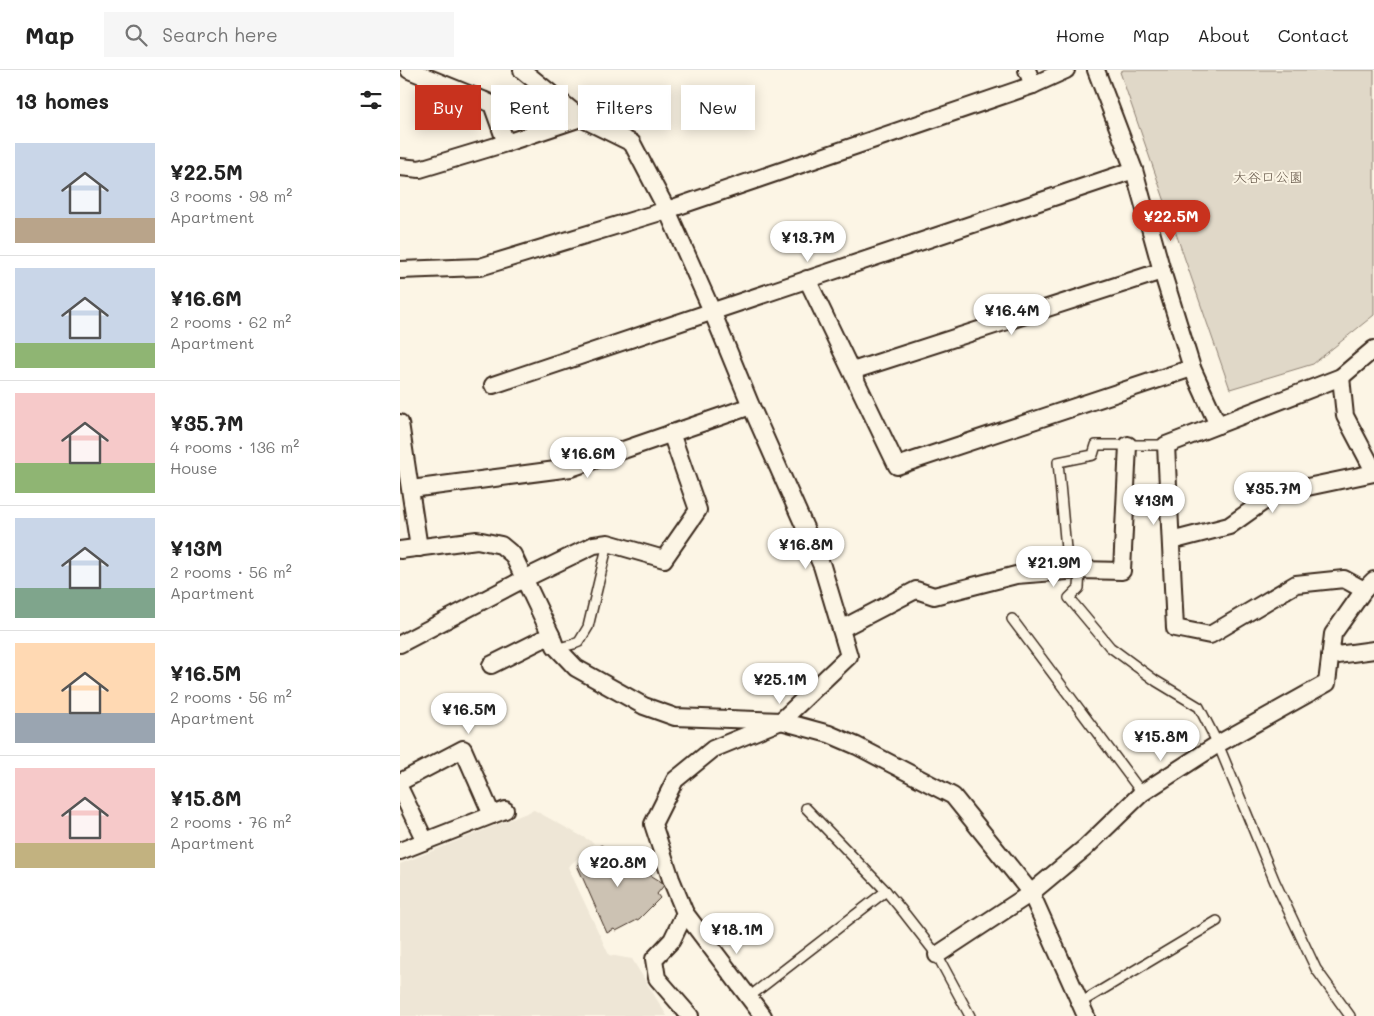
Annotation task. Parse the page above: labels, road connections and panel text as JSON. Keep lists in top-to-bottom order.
{
  "parks": ["大谷口公園"],
  "page": {
    "header": "Map",
    "search": "Search here",
    "nav": [
      "Home",
      "Map",
      "About",
      "Contact"
    ],
    "heading": "13 homes",
    "chip": [
      "Buy",
      "Rent",
      "Filters",
      "New"
    ],
    "list": [
      {
        "name": "¥22.5M",
        "note": "3 rooms · 98 m² · Apartment"
      },
      {
        "name": "¥16.6M",
        "note": "2 rooms · 62 m² · Apartment"
      },
      {
        "name": "¥35.7M",
        "note": "4 rooms · 136 m² · House"
      },
      {
        "name": "¥13M",
        "note": "2 rooms · 56 m² · Apartment"
      },
      {
        "name": "¥16.5M",
        "note": "2 rooms · 56 m² · Apartment"
      },
      {
        "name": "¥15.8M",
        "note": "2 rooms · 76 m² · Apartment"
      }
    ],
    "price": [
      "¥22.5M",
      "¥13.7M",
      "¥16.4M",
      "¥16.6M",
      "¥35.7M",
      "¥13M",
      "¥16.8M",
      "¥21.9M",
      "¥25.1M",
      "¥16.5M",
      "¥15.8M",
      "¥20.8M",
      "¥18.1M"
    ]
  }
}
